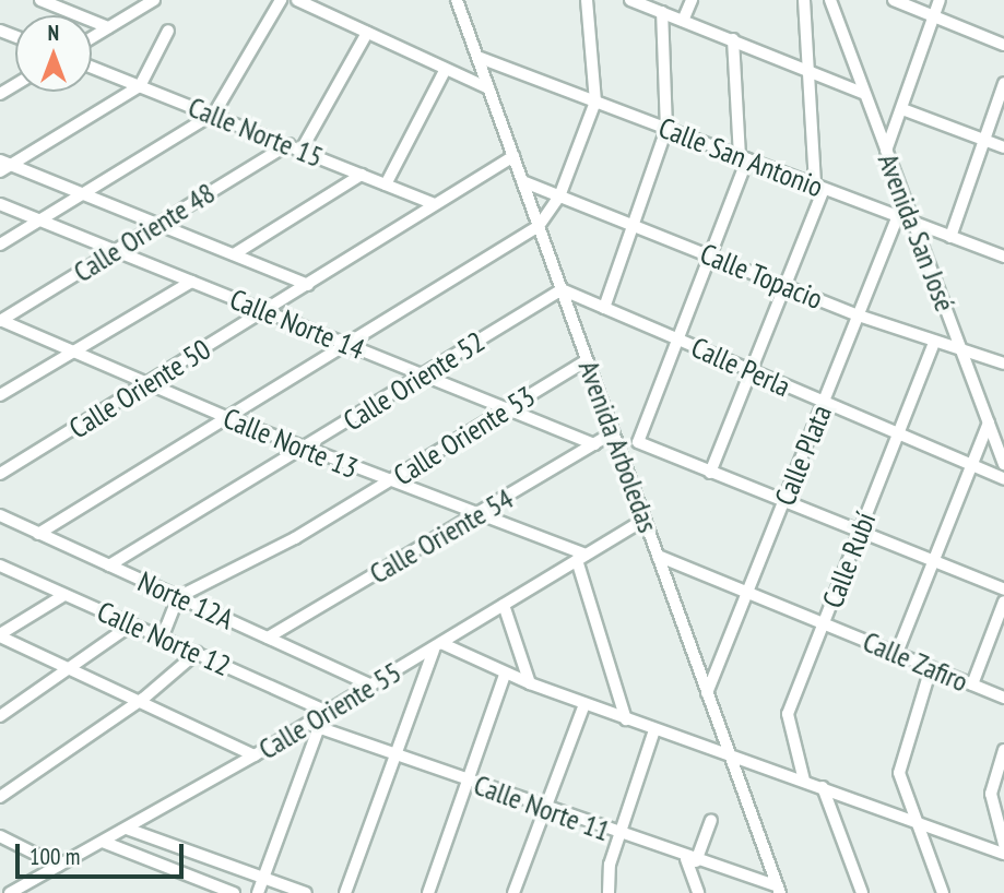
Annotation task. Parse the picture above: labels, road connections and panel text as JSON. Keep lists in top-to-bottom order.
{
  "streets": {
    "street": [
      "Calle Norte 15",
      "Calle San Antonio",
      "Calle Oriente 48",
      "Avenida San José",
      "Calle Topacio",
      "Calle Norte 14",
      "Calle Perla",
      "Calle Oriente 52",
      "Calle Oriente 50",
      "Calle Oriente 53",
      "Calle Norte 13",
      "Avenida Arboledas",
      "Calle Plata",
      "Calle Oriente 54",
      "Calle Rubí",
      "Norte 12A",
      "Calle Norte 12",
      "Calle Zafiro",
      "Calle Oriente 55",
      "Calle Norte 11"
    ]
  },
  "crossings": [
    ["Calle Norte 15", "Calle Oriente 48"],
    ["Calle Norte 15", "Calle Oriente 50"],
    ["Calle San Antonio", "Avenida San José"],
    ["Calle San Antonio", "Avenida Arboledas"],
    ["Calle San Antonio", "Calle Plata"],
    ["Calle Oriente 48", "Calle Norte 14"],
    ["Calle Oriente 48", "Calle Norte 13"],
    ["Avenida San José", "Calle Topacio"],
    ["Calle Topacio", "Avenida Arboledas"],
    ["Calle Topacio", "Calle Plata"],
    ["Calle Topacio", "Calle Rubí"],
    ["Calle Norte 14", "Calle Oriente 52"],
    ["Calle Norte 14", "Calle Oriente 50"],
    ["Calle Norte 14", "Calle Oriente 53"],
    ["Calle Norte 14", "Calle Oriente 54"],
    ["Calle Perla", "Calle Oriente 52"],
    ["Calle Perla", "Avenida Arboledas"],
    ["Calle Perla", "Calle Plata"],
    ["Calle Perla", "Calle Rubí"],
    ["Calle Oriente 52", "Calle Norte 13"],
    ["Calle Oriente 52", "Avenida Arboledas"],
    ["Calle Oriente 52", "Norte 12A"],
    ["Calle Oriente 50", "Calle Norte 13"],
    ["Calle Oriente 50", "Avenida Arboledas"],
    ["Calle Oriente 53", "Calle Norte 13"],
    ["Calle Oriente 53", "Avenida Arboledas"],
    ["Calle Oriente 53", "Norte 12A"],
    ["Calle Norte 13", "Calle Oriente 54"],
    ["Calle Norte 13", "Calle Oriente 55"],
    ["Avenida Arboledas", "Calle Plata"],
    ["Avenida Arboledas", "Calle Oriente 54"],
    ["Avenida Arboledas", "Calle Zafiro"],
    ["Avenida Arboledas", "Calle Oriente 55"],
    ["Avenida Arboledas", "Calle Norte 11"],
    ["Calle Plata", "Calle Zafiro"],
    ["Calle Oriente 54", "Norte 12A"],
    ["Calle Rubí", "Calle Zafiro"],
    ["Norte 12A", "Calle Oriente 55"],
    ["Calle Norte 12", "Calle Oriente 55"],
    ["Calle Oriente 55", "Calle Norte 11"]
  ],
  "scale_bar": "100 m",
  "north": "top"
}
